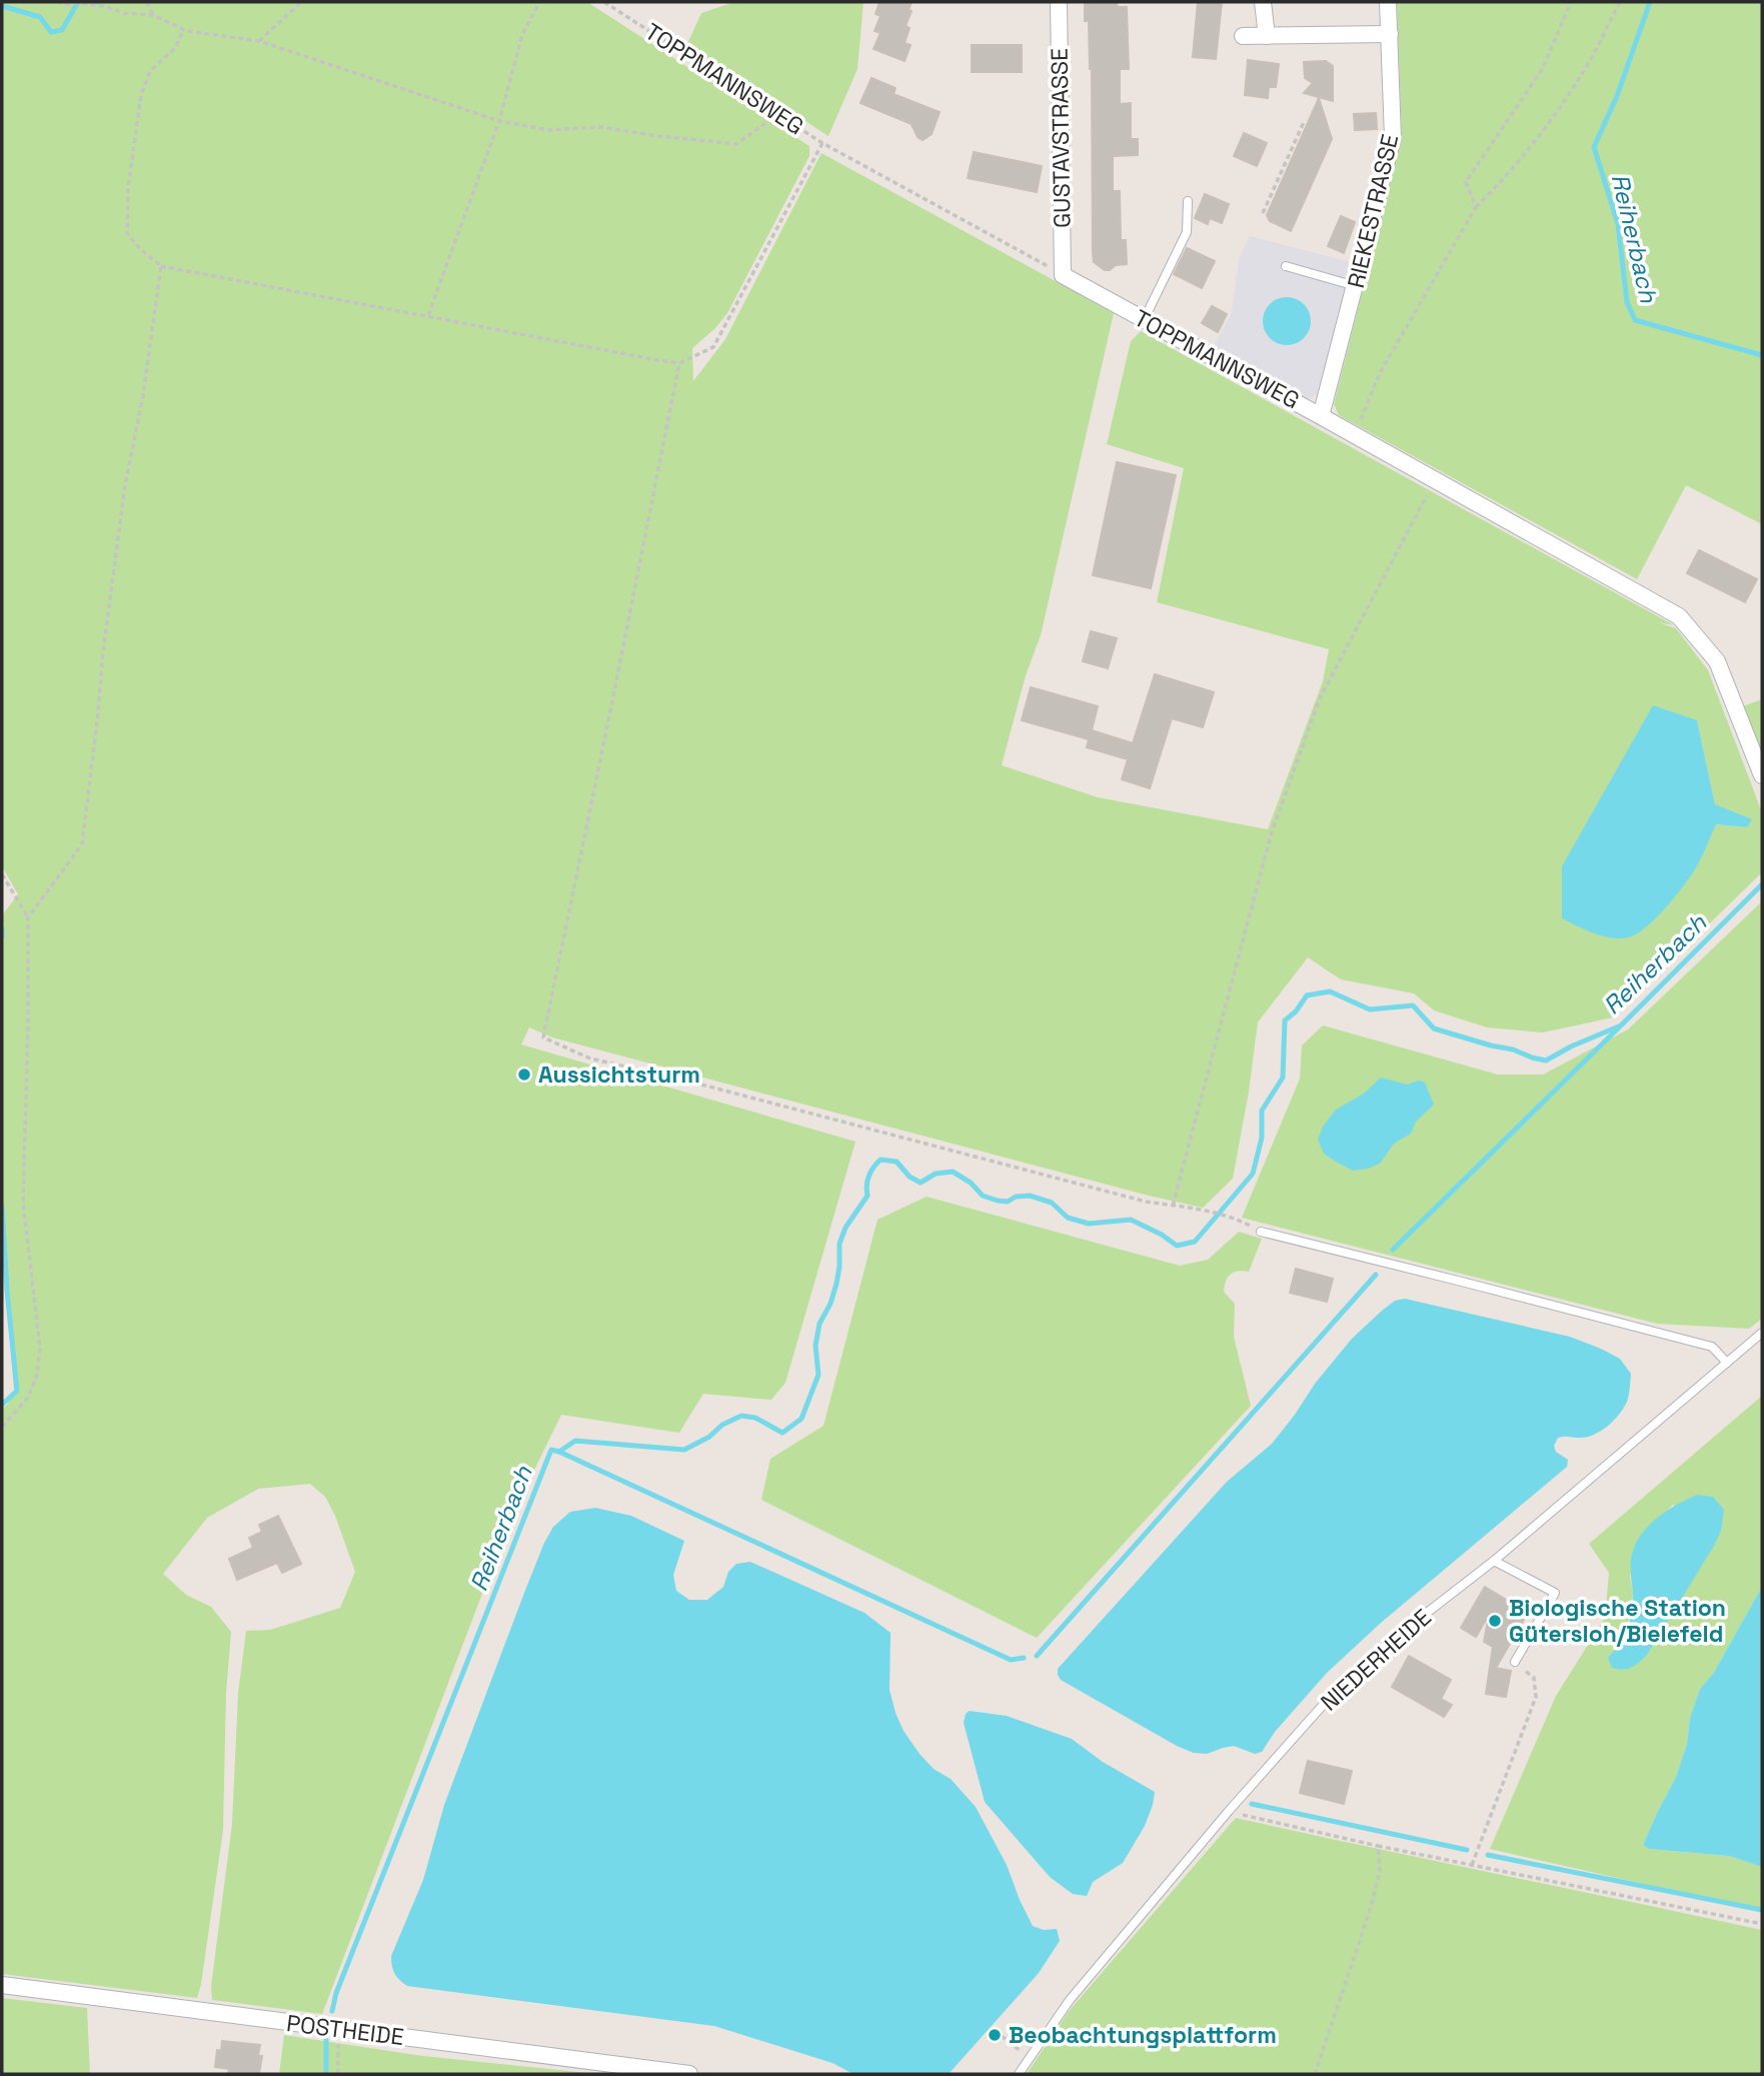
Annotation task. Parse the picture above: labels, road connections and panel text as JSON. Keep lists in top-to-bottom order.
{
  "streets": {
    "street": [
      "TOPPMANNSWEG",
      "GUSTAVSTRASSE",
      "RIEKESTRASSE",
      "POSTHEIDE"
    ],
    "lane": ["NIEDERHEIDE"]
  },
  "crossings": [
    ["TOPPMANNSWEG", "GUSTAVSTRASSE"],
    ["TOPPMANNSWEG", "RIEKESTRASSE"]
  ],
  "water": ["Reiherbach"],
  "places": ["Aussichtsturm", "Biologische Station Gütersloh/Bielefeld", "Beobachtungsplattform"]
}
